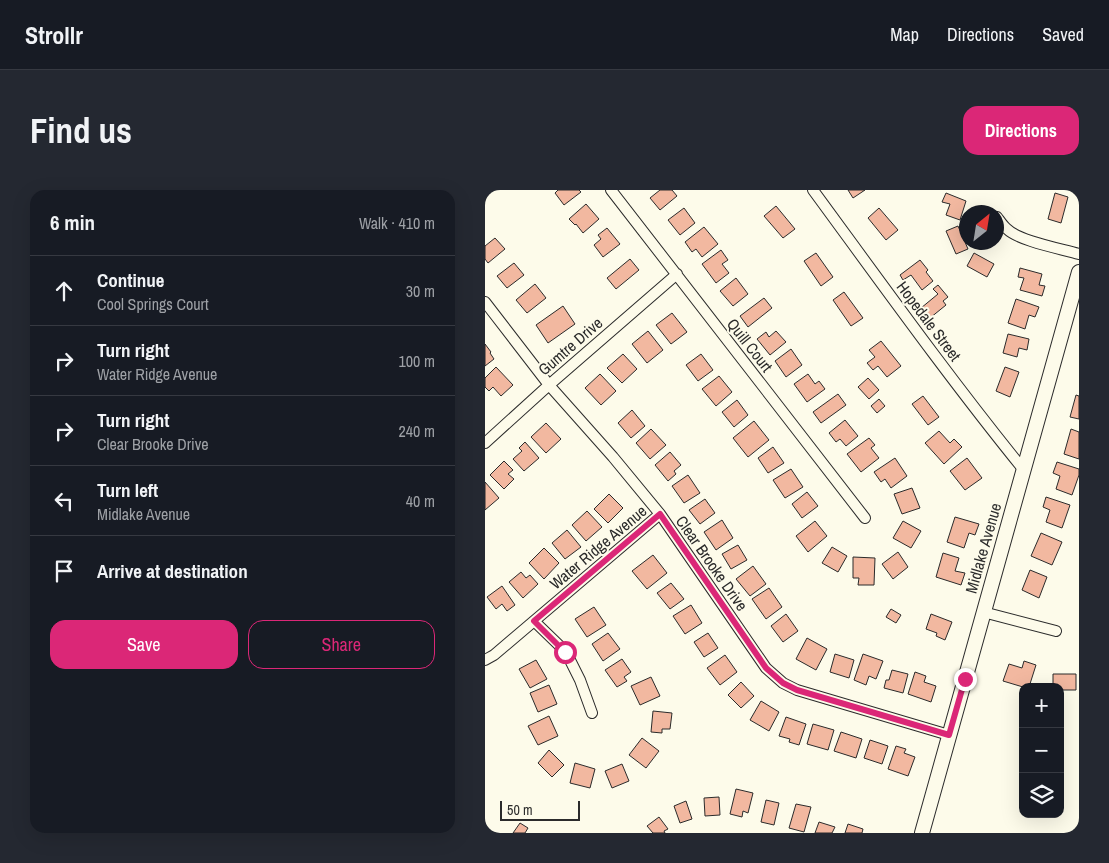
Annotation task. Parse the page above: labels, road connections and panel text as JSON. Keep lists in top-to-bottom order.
{
  "streets": {
    "street": [
      "Hopedale Street",
      "Quill Court",
      "Gumtre Drive",
      "Water Ridge Avenue",
      "Midlake Avenue",
      "Clear Brooke Drive"
    ]
  },
  "crossings": [
    ["Hopedale Street", "Midlake Avenue"],
    ["Quill Court", "Gumtre Drive"],
    ["Gumtre Drive", "Clear Brooke Drive"],
    ["Water Ridge Avenue", "Clear Brooke Drive"],
    ["Midlake Avenue", "Clear Brooke Drive"]
  ],
  "scale_bar": "50 m",
  "north": "top right",
  "page": {
    "header": "Strollr",
    "nav": ["Map", "Directions", "Saved"],
    "buttons": [
      "Directions",
      ["Save", "Share"]
    ],
    "title": "Find us",
    "heading": ["6 min", "Walk · 410 m"],
    "list": [
      ["Continue", "Cool Springs Court", "30 m"],
      ["Turn right", "Water Ridge Avenue", "100 m"],
      ["Turn right", "Clear Brooke Drive", "240 m"],
      ["Turn left", "Midlake Avenue", "40 m"],
      "Arrive at destination"
    ],
    "map_buttons": ["+", "−"],
    "scale": "50 m"
  }
}
